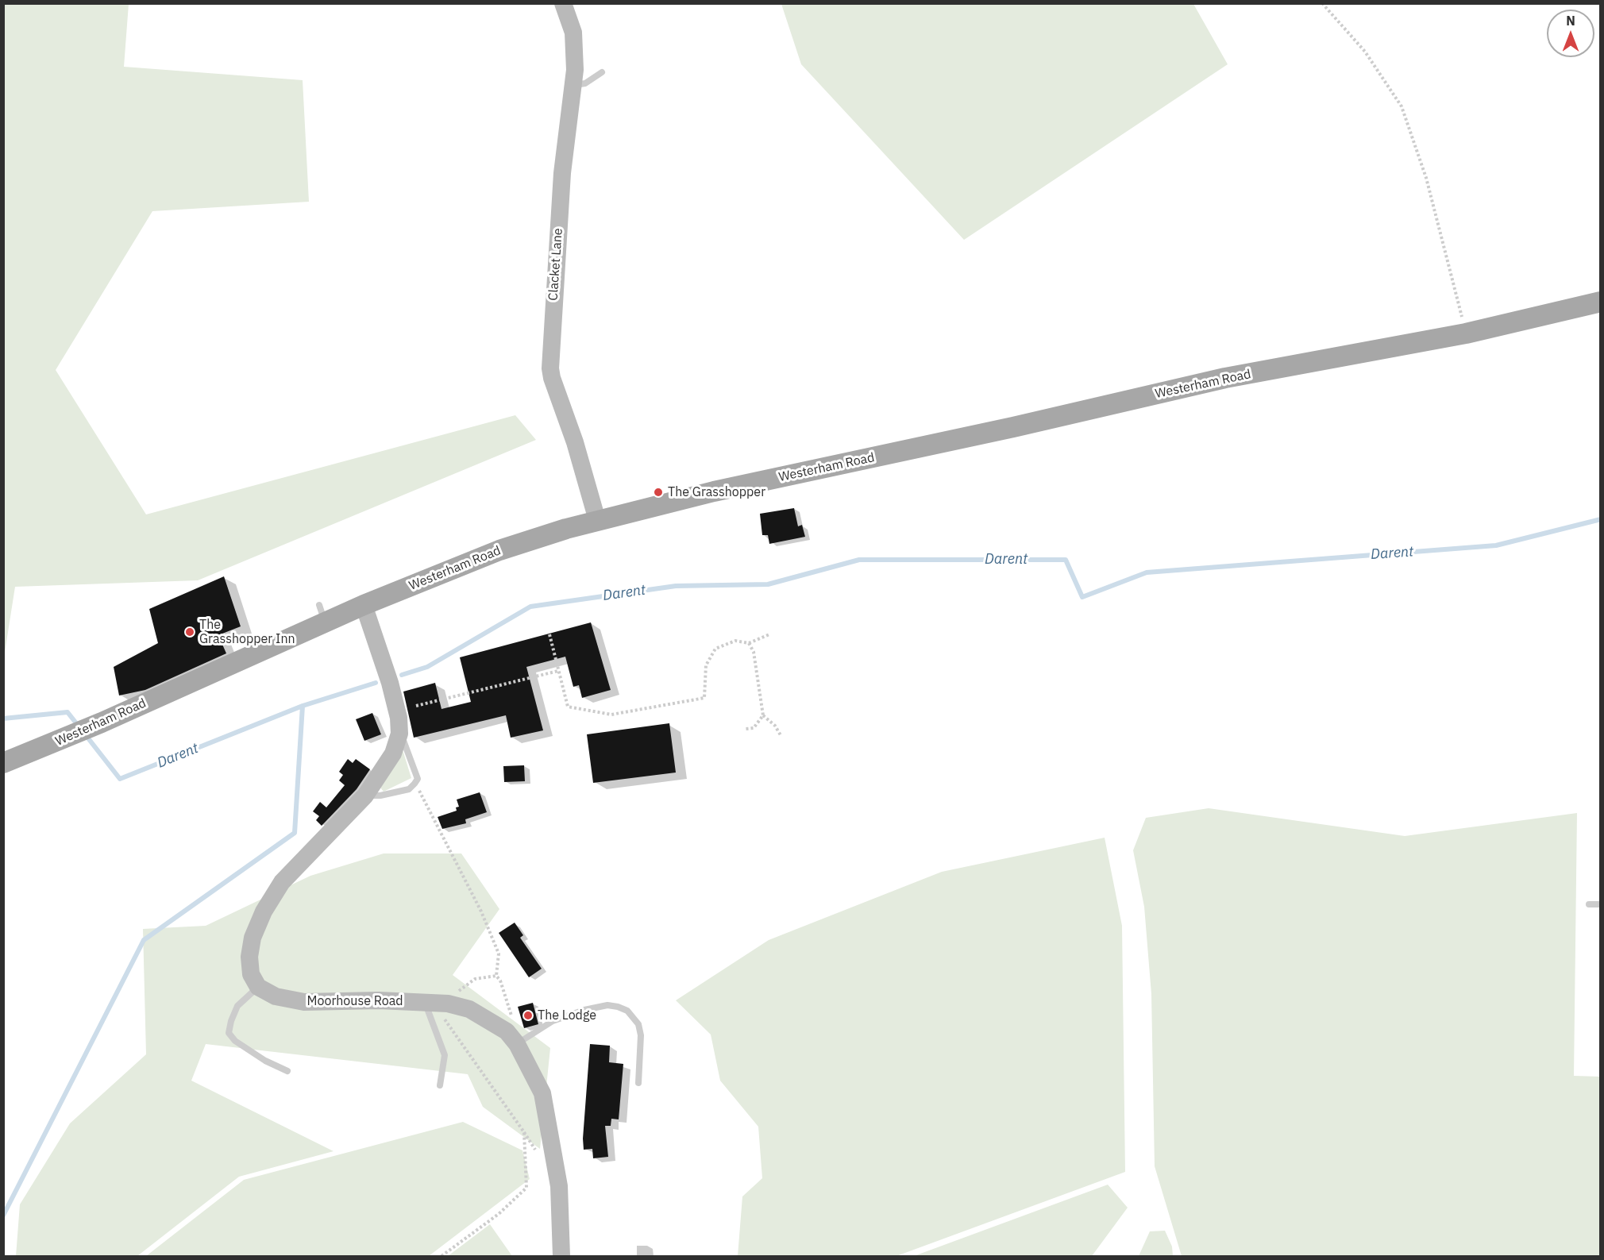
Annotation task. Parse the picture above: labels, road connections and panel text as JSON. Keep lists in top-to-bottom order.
{
  "streets": {
    "main road": ["Westerham Road"],
    "street": ["Clacket Lane", "Moorhouse Road"]
  },
  "crossings": [
    ["Clacket Lane", "Westerham Road"]
  ],
  "water": ["Darent"],
  "places": ["The Grasshopper", "The Grasshopper Inn", "The Lodge"],
  "north": "top"
}
